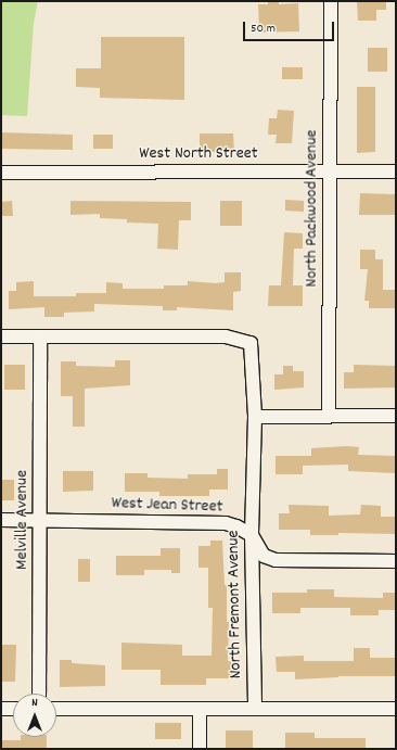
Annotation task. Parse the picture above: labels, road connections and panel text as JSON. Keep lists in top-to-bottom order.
{
  "streets": {
    "street": [
      "West North Street",
      "North Packwood Avenue",
      "West Jean Street",
      "Melville Avenue",
      "North Fremont Avenue"
    ]
  },
  "crossings": [
    ["West North Street", "North Packwood Avenue"],
    ["West Jean Street", "Melville Avenue"],
    ["West Jean Street", "North Fremont Avenue"],
    ["Melville Avenue", "North Fremont Avenue"]
  ],
  "scale_bar": "50 m",
  "north": "top"
}
